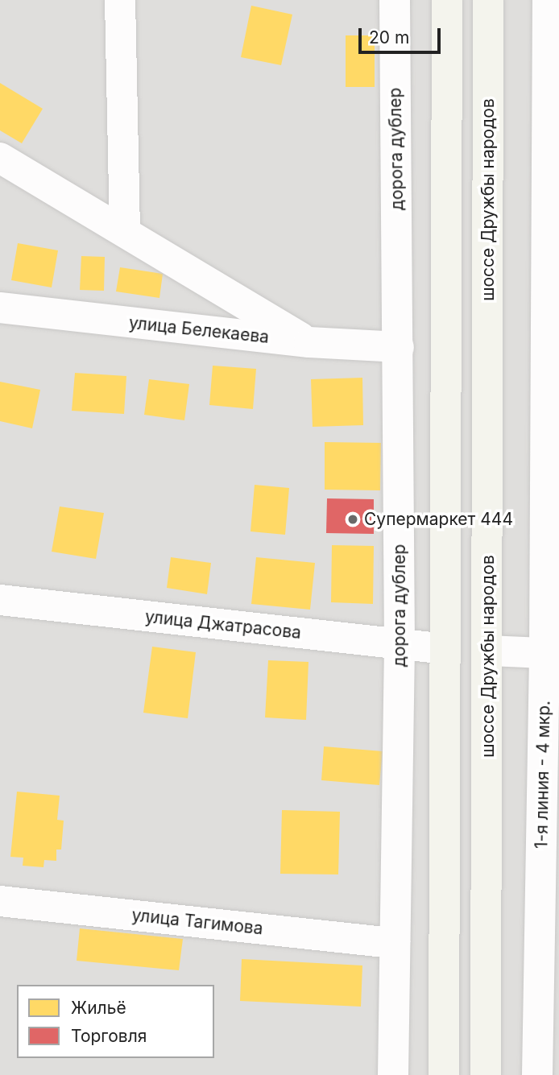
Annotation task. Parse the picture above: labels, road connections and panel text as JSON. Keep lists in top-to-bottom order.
{
  "streets": {
    "main road": ["шоссе Дружбы народов"],
    "street": [
      "дорога дублер",
      "улица Белекаева",
      "улица Джатрасова",
      "1-я линия - 4 мкр.",
      "улица Тагимова"
    ]
  },
  "crossings": [
    ["дорога дублер", "улица Белекаева"],
    ["дорога дублер", "улица Джатрасова"],
    ["дорога дублер", "улица Тагимова"]
  ],
  "places": ["Супермаркет 444"],
  "legend": ["Жильё", "Торговля"],
  "scale_bar": "20 m"
}
